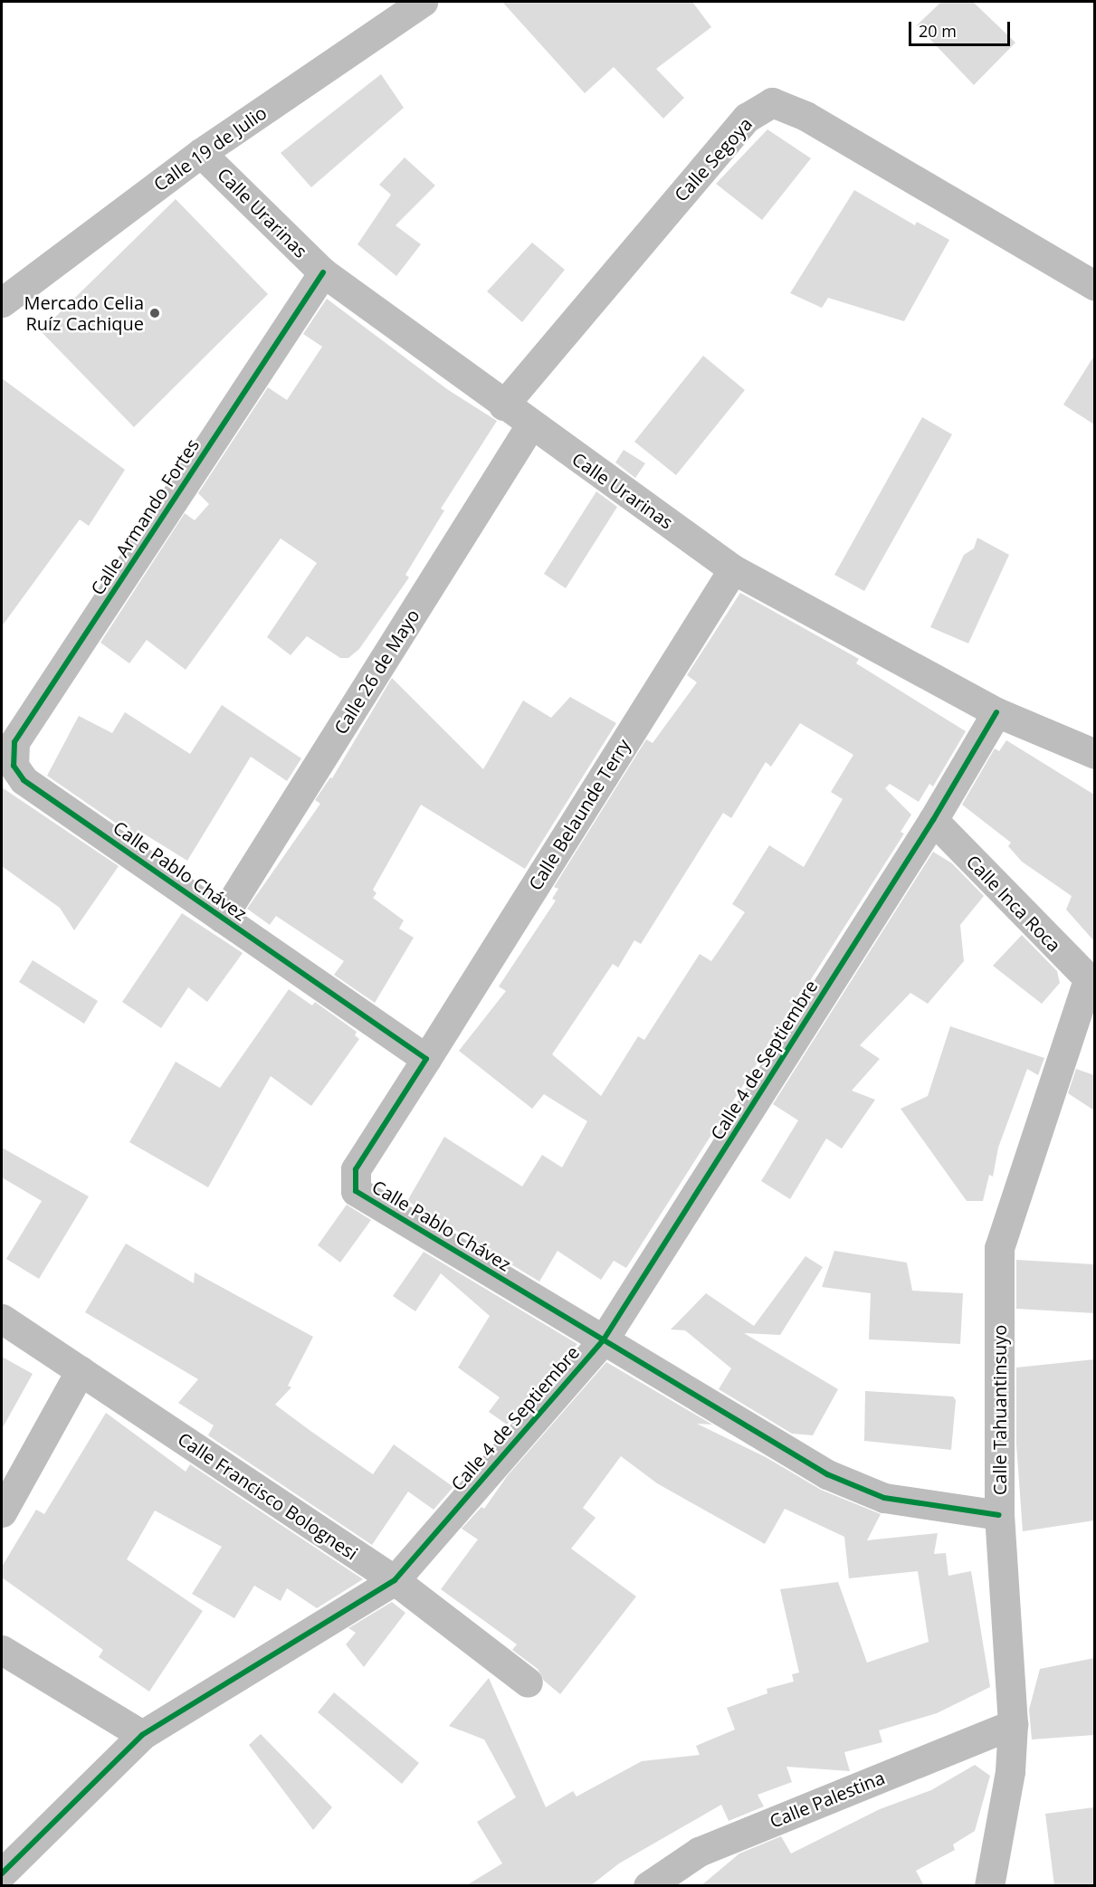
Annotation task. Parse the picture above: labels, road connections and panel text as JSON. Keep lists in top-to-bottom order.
{
  "streets": {
    "street": [
      "Calle 19 de Julio",
      "Calle Segoya",
      "Calle Urarinas",
      "Calle Armando Fortes",
      "Calle 26 de Mayo",
      "Calle Belaunde Terry",
      "Calle Pablo Chávez",
      "Calle Inca Roca",
      "Calle 4 de Septiembre",
      "Calle Tahuantinsuyo",
      "Calle Francisco Bolognesi",
      "Calle Palestina"
    ]
  },
  "crossings": [
    ["Calle 19 de Julio", "Calle Urarinas"],
    ["Calle Segoya", "Calle Urarinas"],
    ["Calle Urarinas", "Calle Armando Fortes"],
    ["Calle Urarinas", "Calle 26 de Mayo"],
    ["Calle Urarinas", "Calle Belaunde Terry"],
    ["Calle Urarinas", "Calle 4 de Septiembre"],
    ["Calle Armando Fortes", "Calle Pablo Chávez"],
    ["Calle 26 de Mayo", "Calle Pablo Chávez"],
    ["Calle Belaunde Terry", "Calle Pablo Chávez"],
    ["Calle Pablo Chávez", "Calle 4 de Septiembre"],
    ["Calle Pablo Chávez", "Calle Tahuantinsuyo"],
    ["Calle Inca Roca", "Calle 4 de Septiembre"],
    ["Calle Inca Roca", "Calle Tahuantinsuyo"],
    ["Calle 4 de Septiembre", "Calle Francisco Bolognesi"],
    ["Calle Tahuantinsuyo", "Calle Palestina"]
  ],
  "places": ["Mercado Celia Ruíz Cachique"],
  "scale_bar": "20 m"
}
